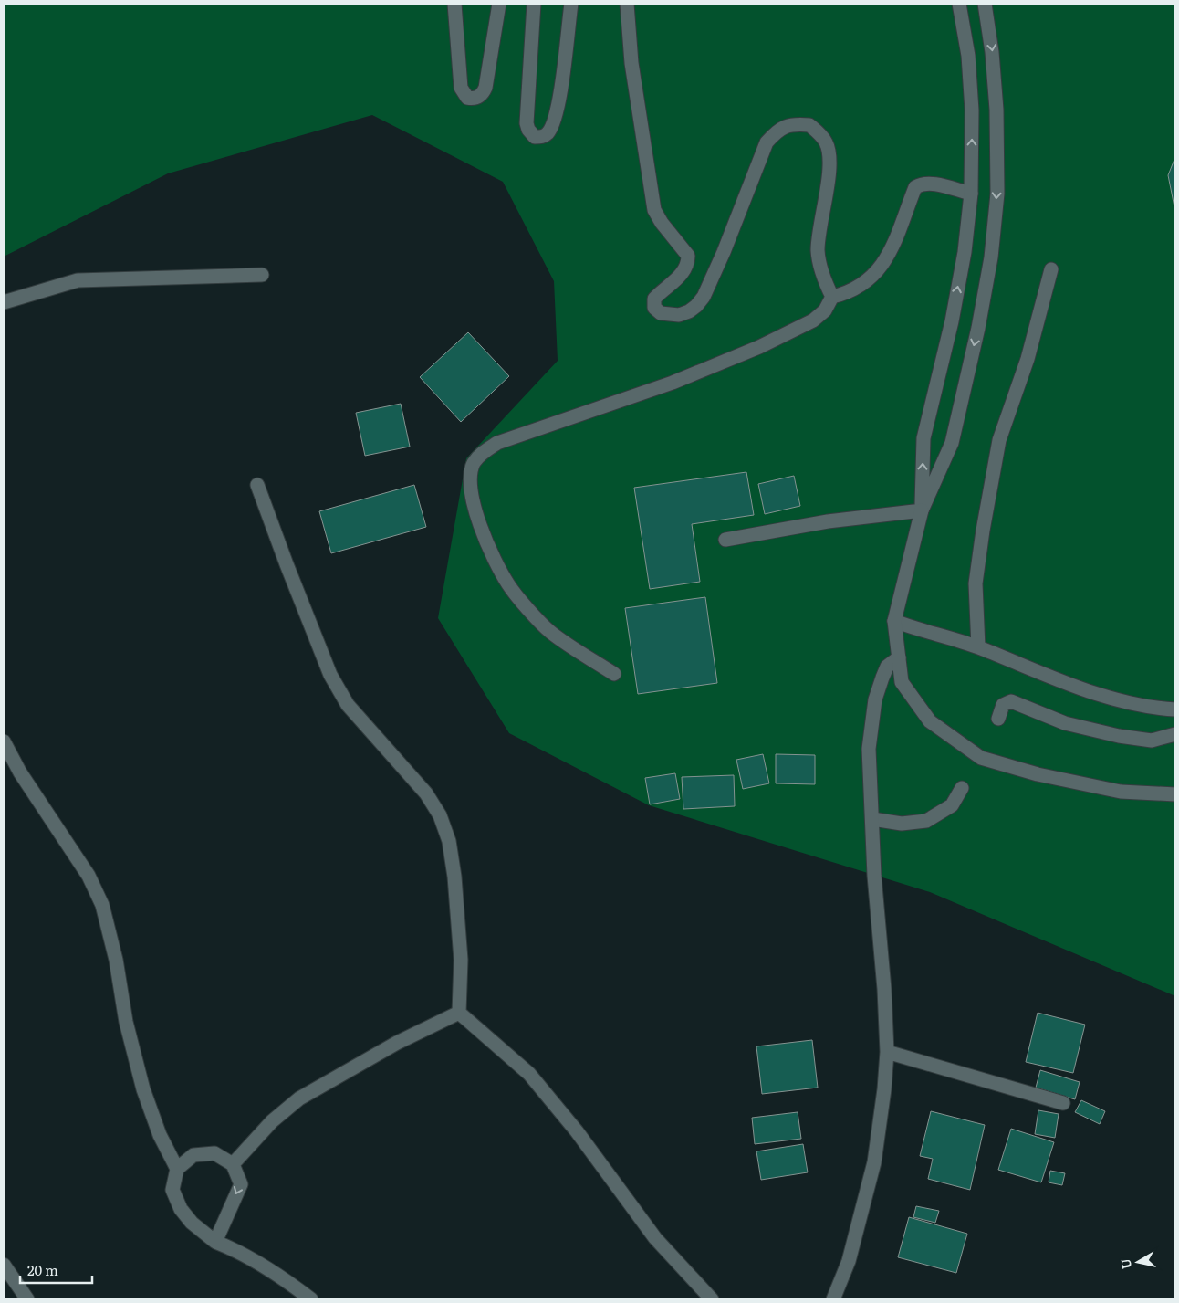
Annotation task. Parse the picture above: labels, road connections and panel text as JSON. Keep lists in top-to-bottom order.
{
  "scale_bar": "20 m",
  "north": "left"
}
